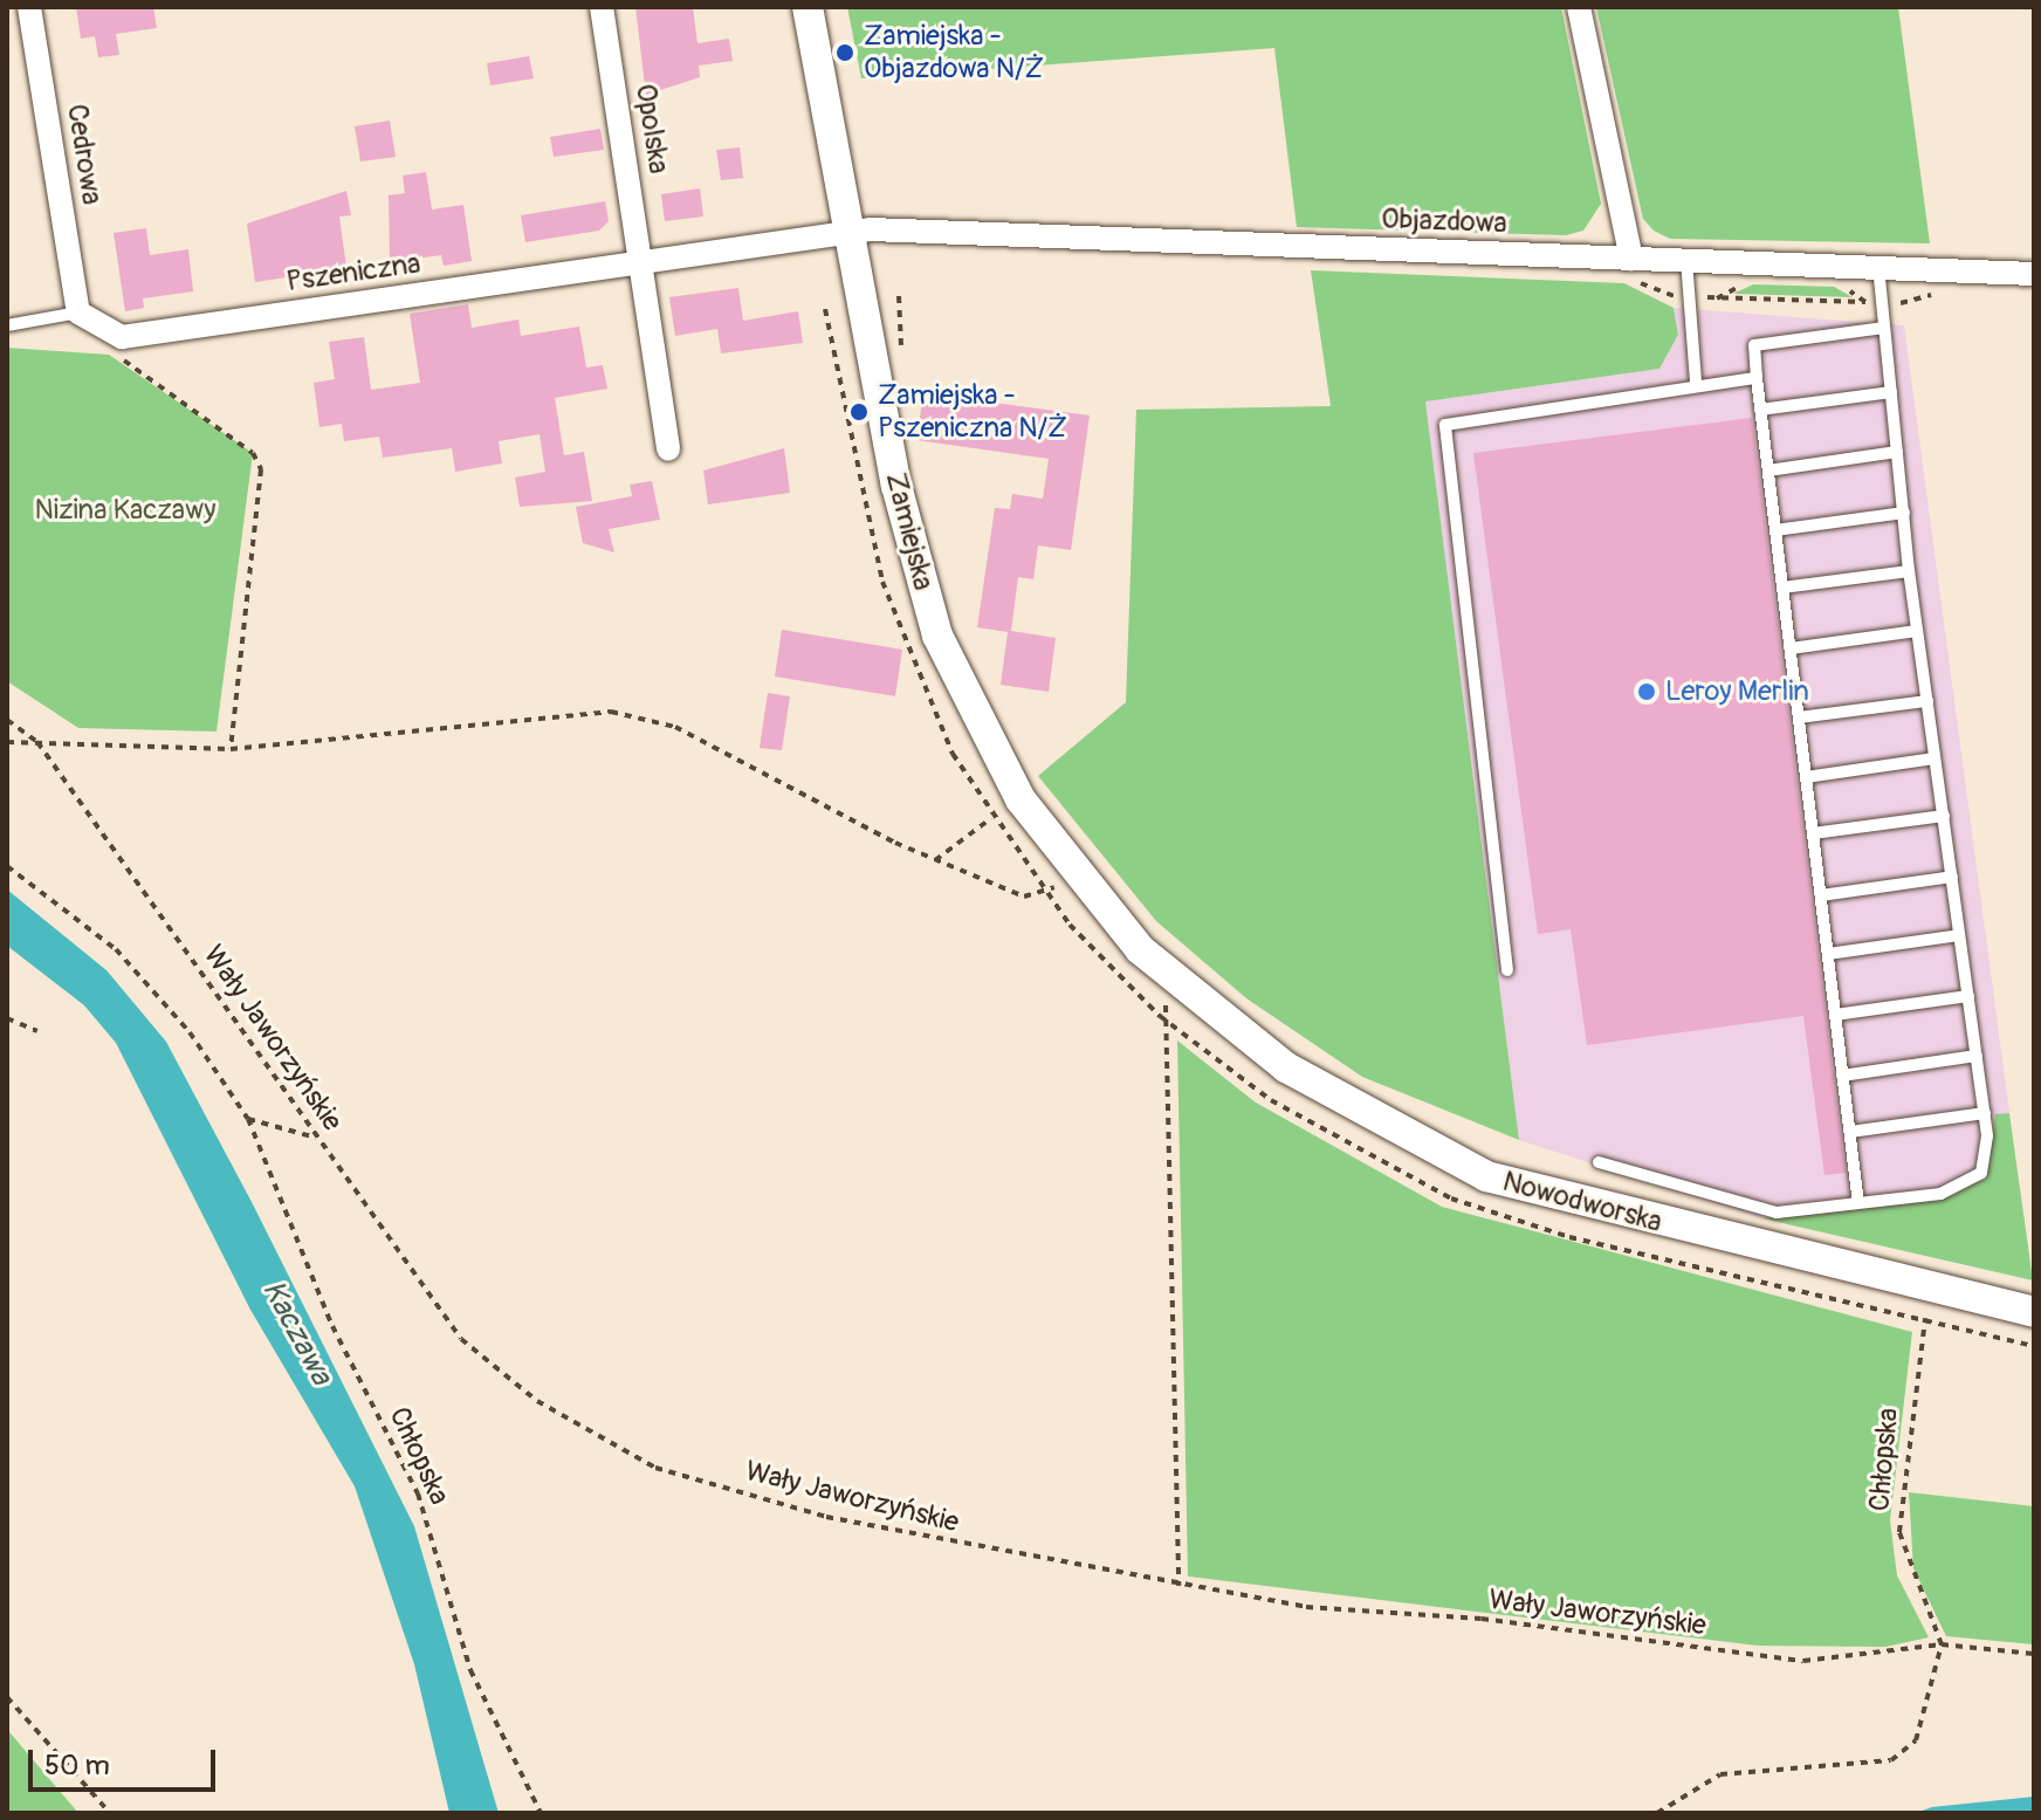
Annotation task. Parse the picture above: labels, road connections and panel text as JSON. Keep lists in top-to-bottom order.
{
  "streets": {
    "street": [
      "Opolska",
      "Cedrowa",
      "Objazdowa",
      "Pszeniczna",
      "Zamiejska",
      "Nowodworska"
    ],
    "path": ["Wały Jaworzyńskie", "Chłopska"]
  },
  "crossings": [
    ["Opolska", "Pszeniczna"],
    ["Objazdowa", "Pszeniczna"],
    ["Objazdowa", "Zamiejska"],
    ["Pszeniczna", "Zamiejska"],
    ["Zamiejska", "Nowodworska"],
    ["Wały Jaworzyńskie", "Chłopska"],
    ["Nowodworska", "Chłopska"]
  ],
  "water": ["Kaczawa"],
  "parks": ["Nizina Kaczawy"],
  "places": ["Zamiejska - Objazdowa N/Ż", "Zamiejska - Pszeniczna N/Ż", "Leroy Merlin"],
  "scale_bar": "50 m"
}
